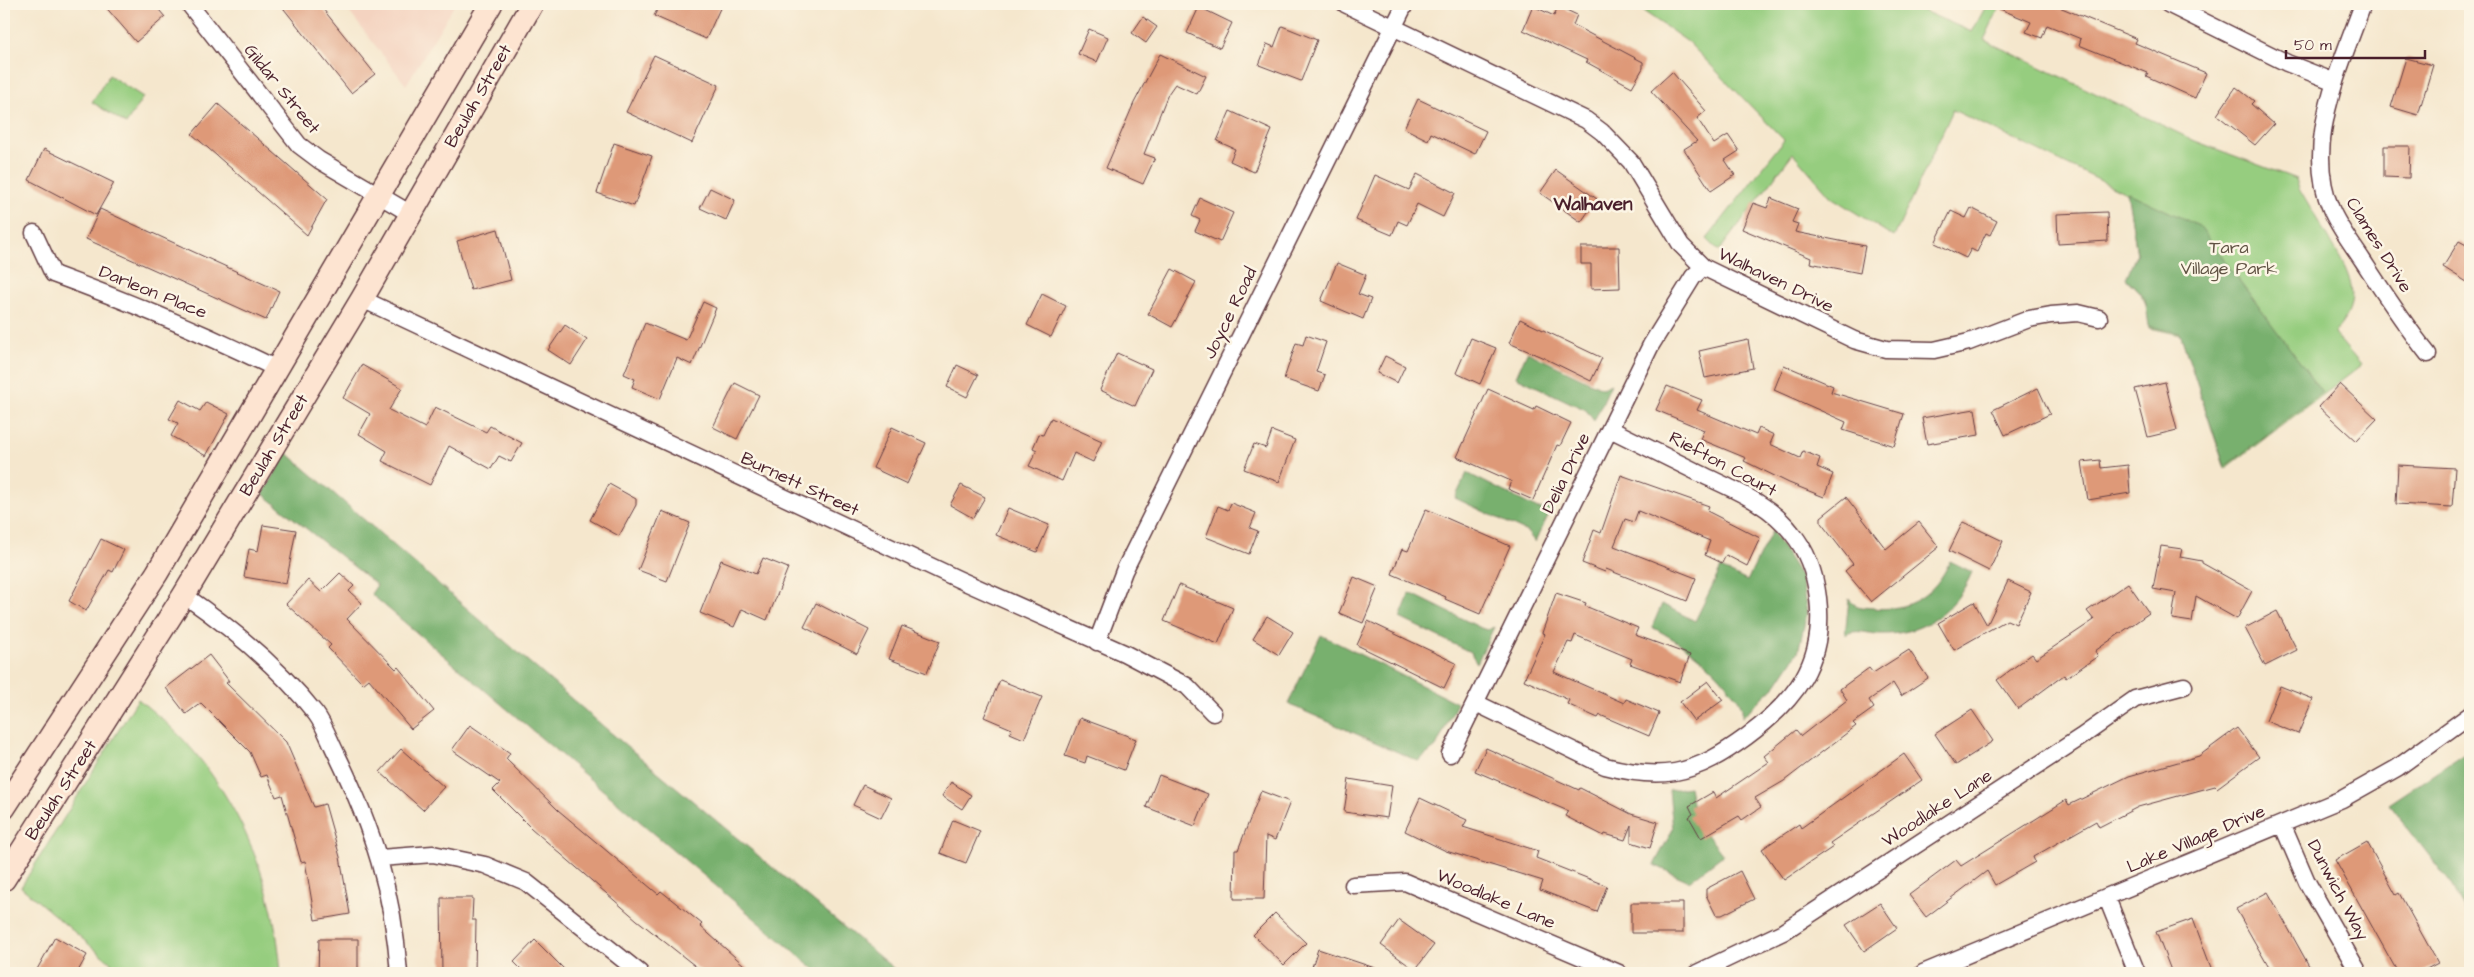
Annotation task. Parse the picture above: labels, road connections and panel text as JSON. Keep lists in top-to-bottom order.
{
  "streets": {
    "main road": ["Beulah Street"],
    "street": [
      "Gildar Street",
      "Clames Drive",
      "Walhaven Drive",
      "Darleon Place",
      "Joyce Road",
      "Riefton Court",
      "Delia Drive",
      "Burnett Street",
      "Woodlake Lane",
      "Lake Village Drive",
      "Dunwich Way"
    ]
  },
  "crossings": [
    ["Gildar Street", "Beulah Street"],
    ["Beulah Street", "Darleon Place"],
    ["Beulah Street", "Burnett Street"],
    ["Walhaven Drive", "Joyce Road"],
    ["Walhaven Drive", "Delia Drive"],
    ["Joyce Road", "Burnett Street"],
    ["Riefton Court", "Delia Drive"],
    ["Lake Village Drive", "Dunwich Way"]
  ],
  "districts": ["Walhaven"],
  "parks": ["Tara Village Park"],
  "scale_bar": "50 m"
}
